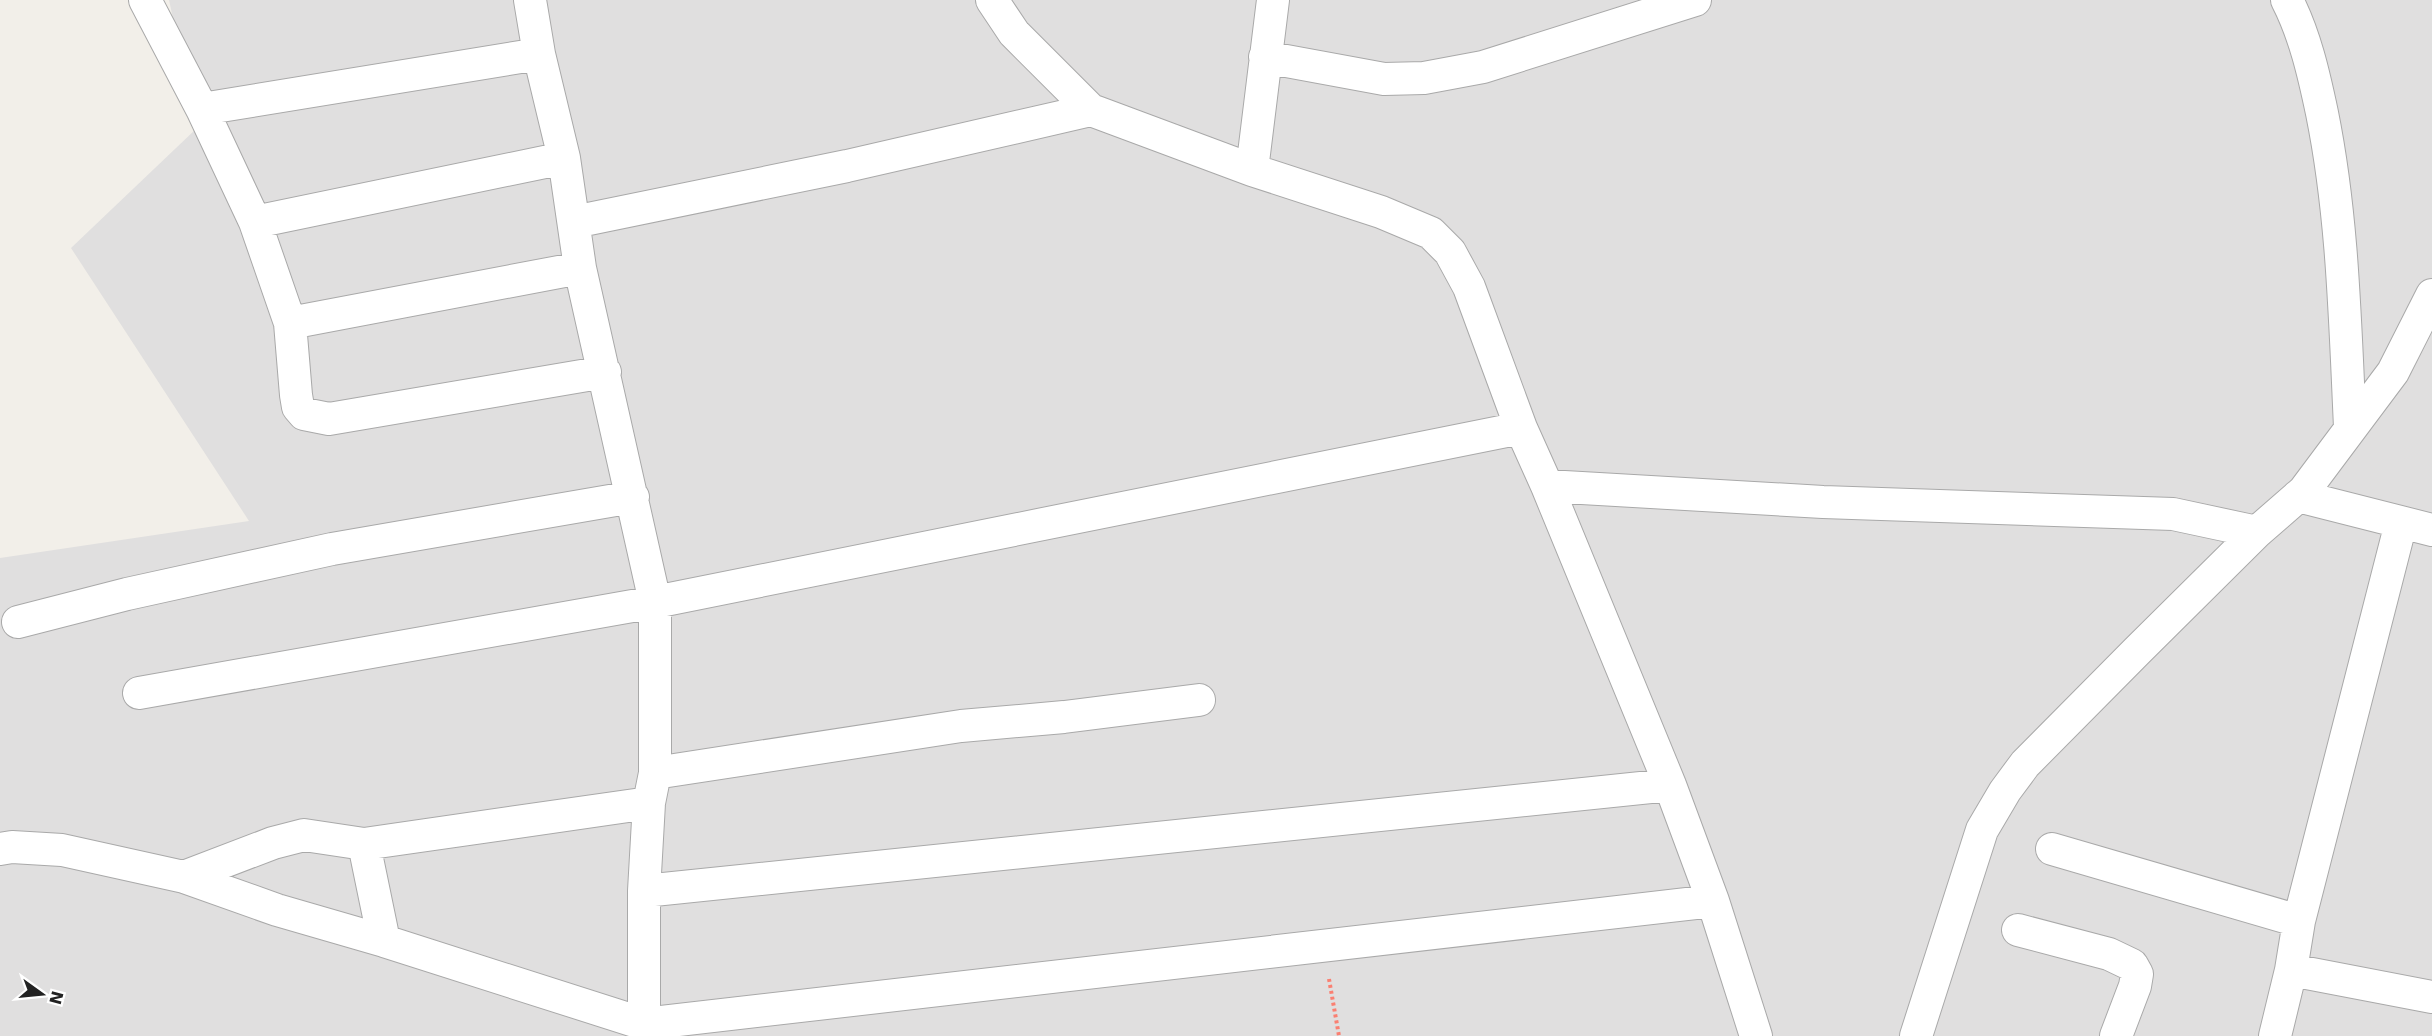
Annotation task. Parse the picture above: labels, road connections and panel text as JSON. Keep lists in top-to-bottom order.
{
  "north": "right"
}
